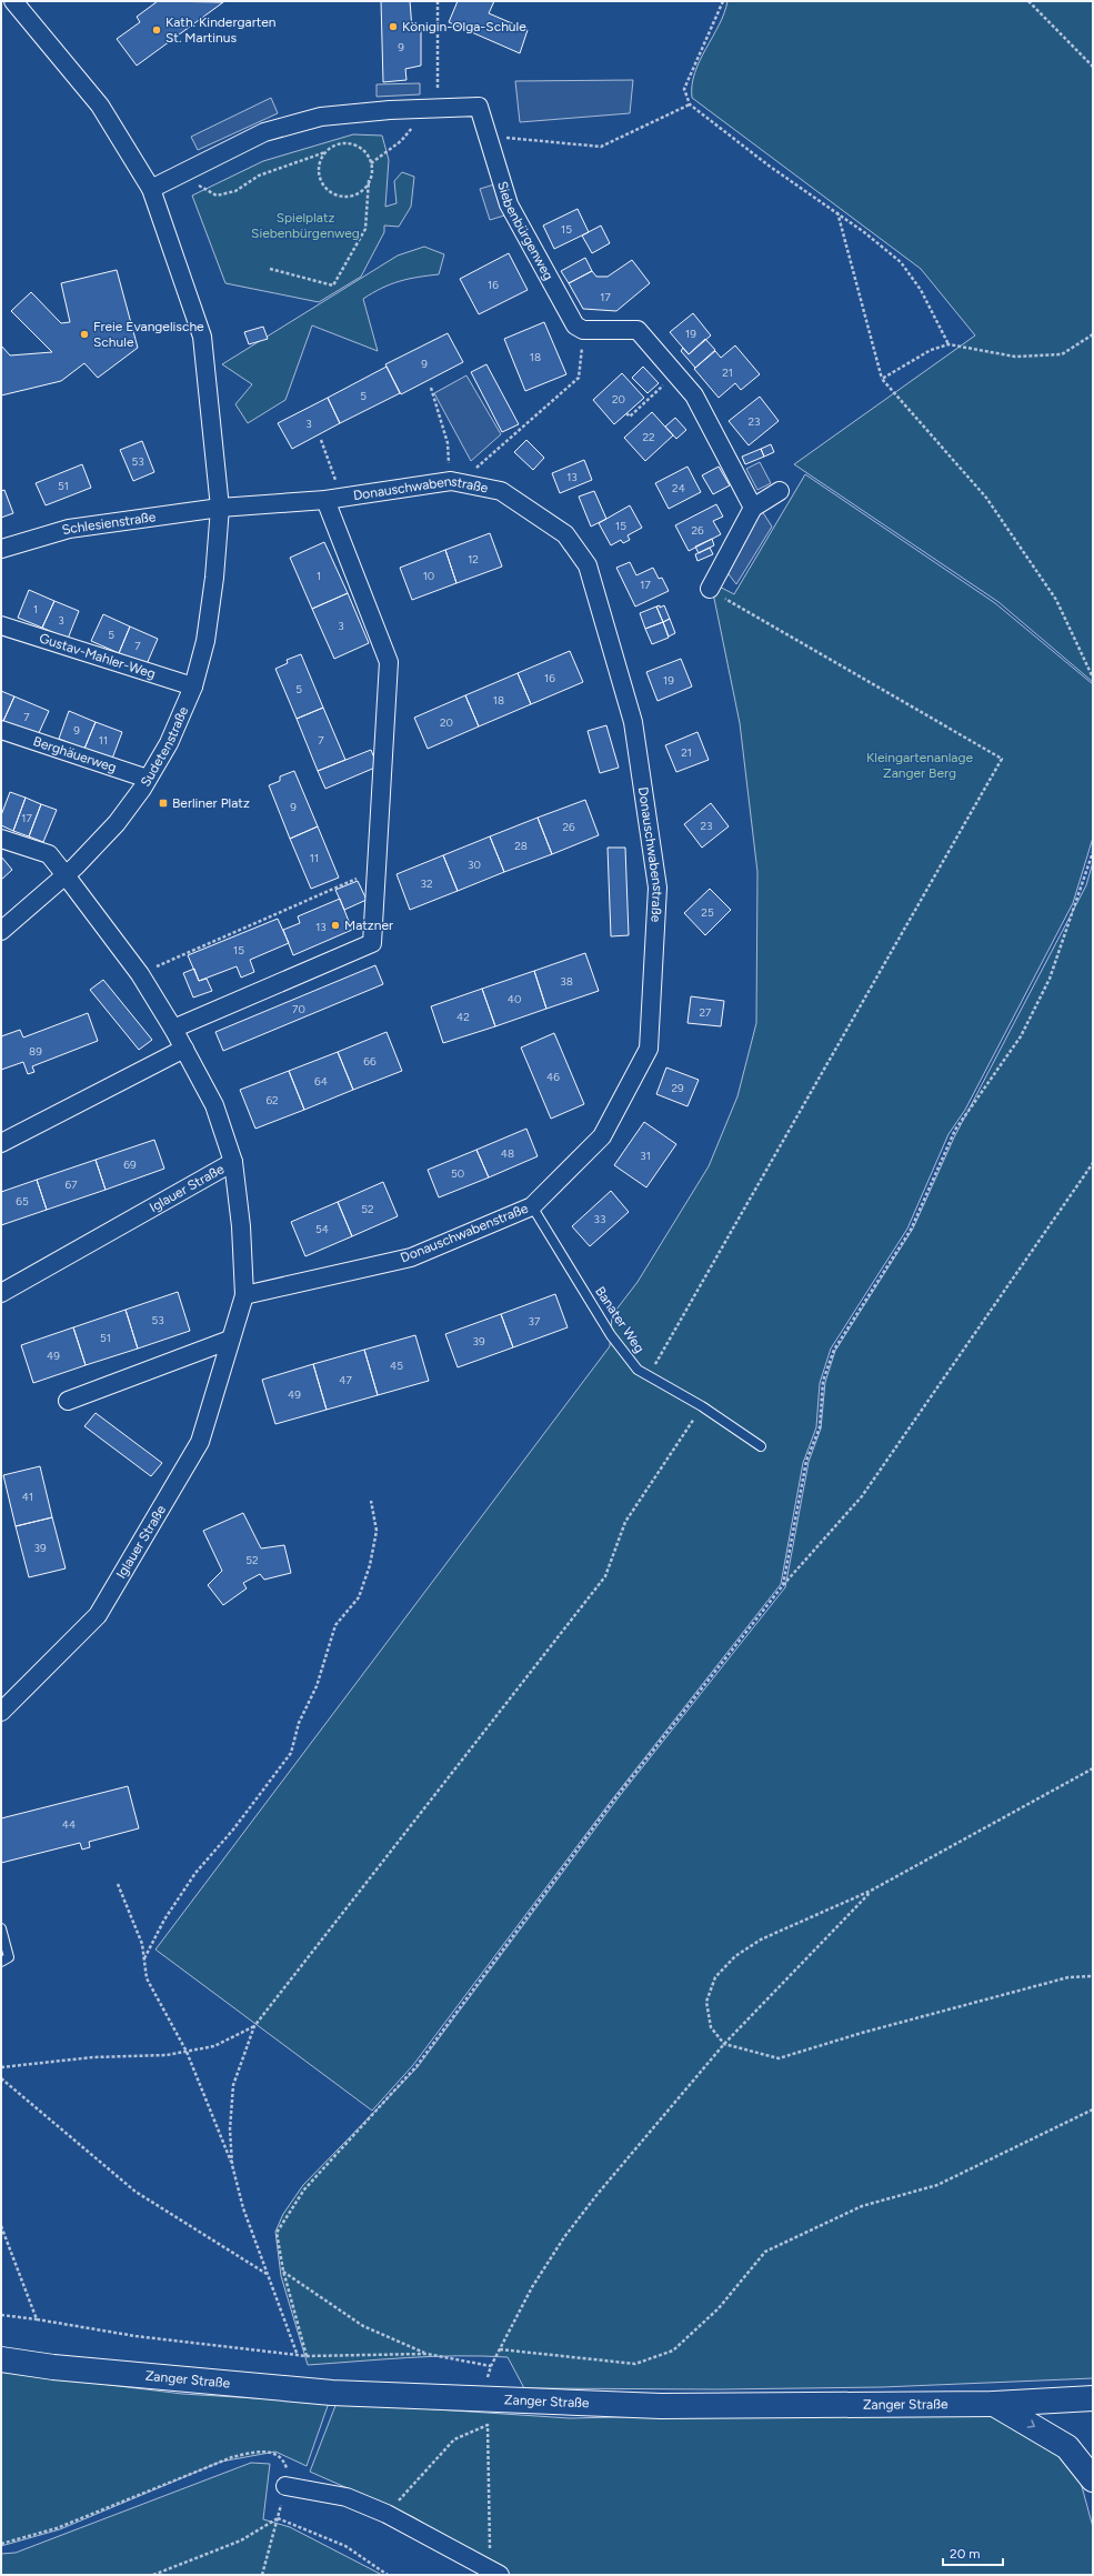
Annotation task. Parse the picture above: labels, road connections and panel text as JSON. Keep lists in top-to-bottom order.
{
  "streets": {
    "street": [
      "Siebenbürgenweg",
      "Donauschwabenstraße",
      "Schlesienstraße",
      "Gustav-Mahler-Weg",
      "Sudetenstraße",
      "Berghäuerweg",
      "Iglauer Straße",
      "Zanger Straße"
    ],
    "lane": ["Banater Weg"]
  },
  "crossings": [
    ["Siebenbürgenweg", "Sudetenstraße"],
    ["Donauschwabenstraße", "Schlesienstraße"],
    ["Donauschwabenstraße", "Sudetenstraße"],
    ["Donauschwabenstraße", "Iglauer Straße"],
    ["Donauschwabenstraße", "Banater Weg"],
    ["Schlesienstraße", "Sudetenstraße"],
    ["Gustav-Mahler-Weg", "Sudetenstraße"],
    ["Sudetenstraße", "Berghäuerweg"],
    ["Sudetenstraße", "Iglauer Straße"]
  ],
  "parks": ["Spielplatz Siebenbürgenweg", "Kleingartenanlage Zanger Berg"],
  "places": {
    "other": [
      "Königin-Olga-Schule",
      "Kath. Kindergarten St. Martinus",
      "Freie Evangelische Schule",
      "Matzner"
    ],
    "transit": ["Berliner Platz"]
  },
  "house_numbers": [
    "9",
    "15",
    "16",
    "17",
    "19",
    "18",
    "9",
    "21",
    "5",
    "20",
    "23",
    "3",
    "22",
    "53",
    "13",
    "51",
    "24",
    "15",
    "26",
    "12",
    "1",
    "10",
    "17",
    "1",
    "3",
    "3",
    "5",
    "7",
    "16",
    "19",
    "5",
    "18",
    "7",
    "20",
    "9",
    "11",
    "7",
    "21",
    "9",
    "17",
    "23",
    "26",
    "28",
    "11",
    "30",
    "32",
    "25",
    "13",
    "15",
    "38",
    "40",
    "70",
    "27",
    "42",
    "89",
    "66",
    "46",
    "64",
    "29",
    "62",
    "48",
    "31",
    "69",
    "50",
    "67",
    "65",
    "52",
    "33",
    "54",
    "53",
    "37",
    "51",
    "39",
    "49",
    "45",
    "47",
    "49",
    "41",
    "39",
    "52",
    "44"
  ],
  "scale_bar": "20 m"
}
